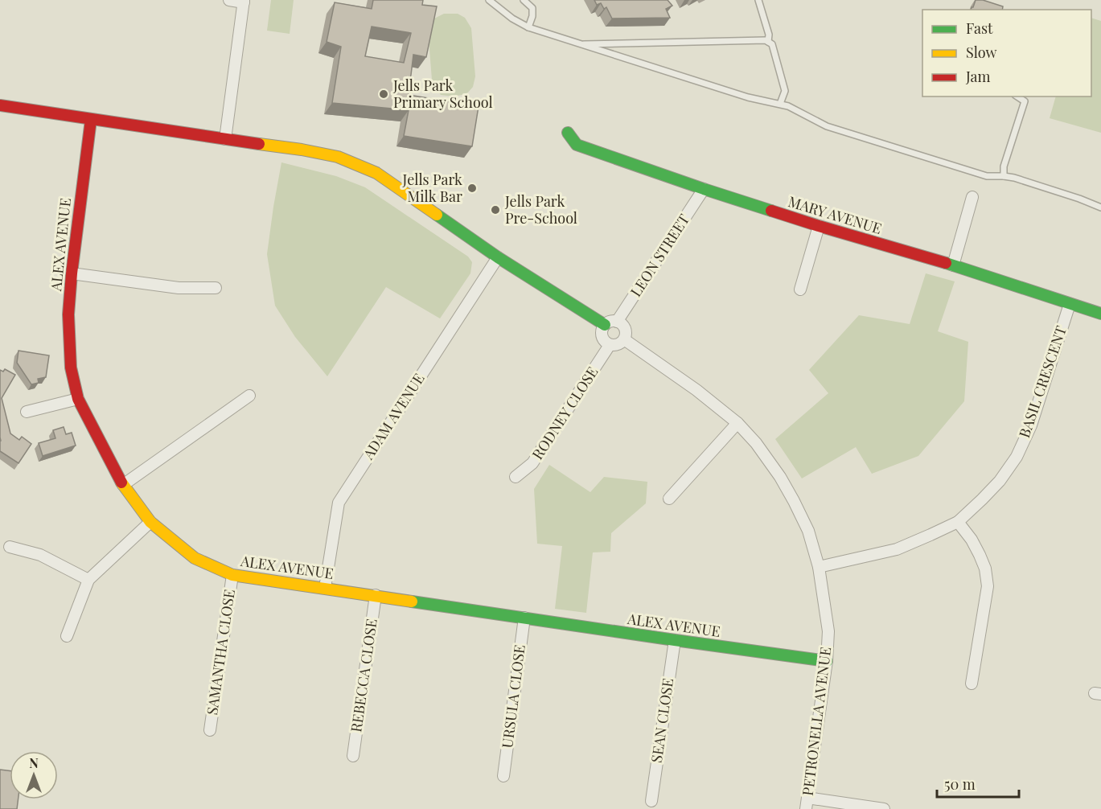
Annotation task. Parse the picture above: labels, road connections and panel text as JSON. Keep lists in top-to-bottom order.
{
  "streets": {
    "street": [
      "MARY AVENUE",
      "ALEX AVENUE",
      "LEON STREET",
      "BASIL CRESCENT",
      "RODNEY CLOSE",
      "ADAM AVENUE",
      "SAMANTHA CLOSE",
      "REBECCA CLOSE",
      "URSULA CLOSE",
      "SEAN CLOSE",
      "PETRONELLA AVENUE"
    ]
  },
  "crossings": [
    ["MARY AVENUE", "LEON STREET"],
    ["MARY AVENUE", "BASIL CRESCENT"],
    ["ALEX AVENUE", "ADAM AVENUE"],
    ["ALEX AVENUE", "SAMANTHA CLOSE"],
    ["ALEX AVENUE", "REBECCA CLOSE"],
    ["ALEX AVENUE", "URSULA CLOSE"],
    ["ALEX AVENUE", "SEAN CLOSE"],
    ["ALEX AVENUE", "PETRONELLA AVENUE"],
    ["LEON STREET", "RODNEY CLOSE"],
    ["LEON STREET", "PETRONELLA AVENUE"],
    ["BASIL CRESCENT", "PETRONELLA AVENUE"],
    ["RODNEY CLOSE", "PETRONELLA AVENUE"]
  ],
  "places": ["Jells Park Primary School", "Jells Park Milk Bar", "Jells Park Pre-School"],
  "legend": ["Fast", "Slow", "Jam"],
  "scale_bar": "50 m",
  "north": "top"
}
